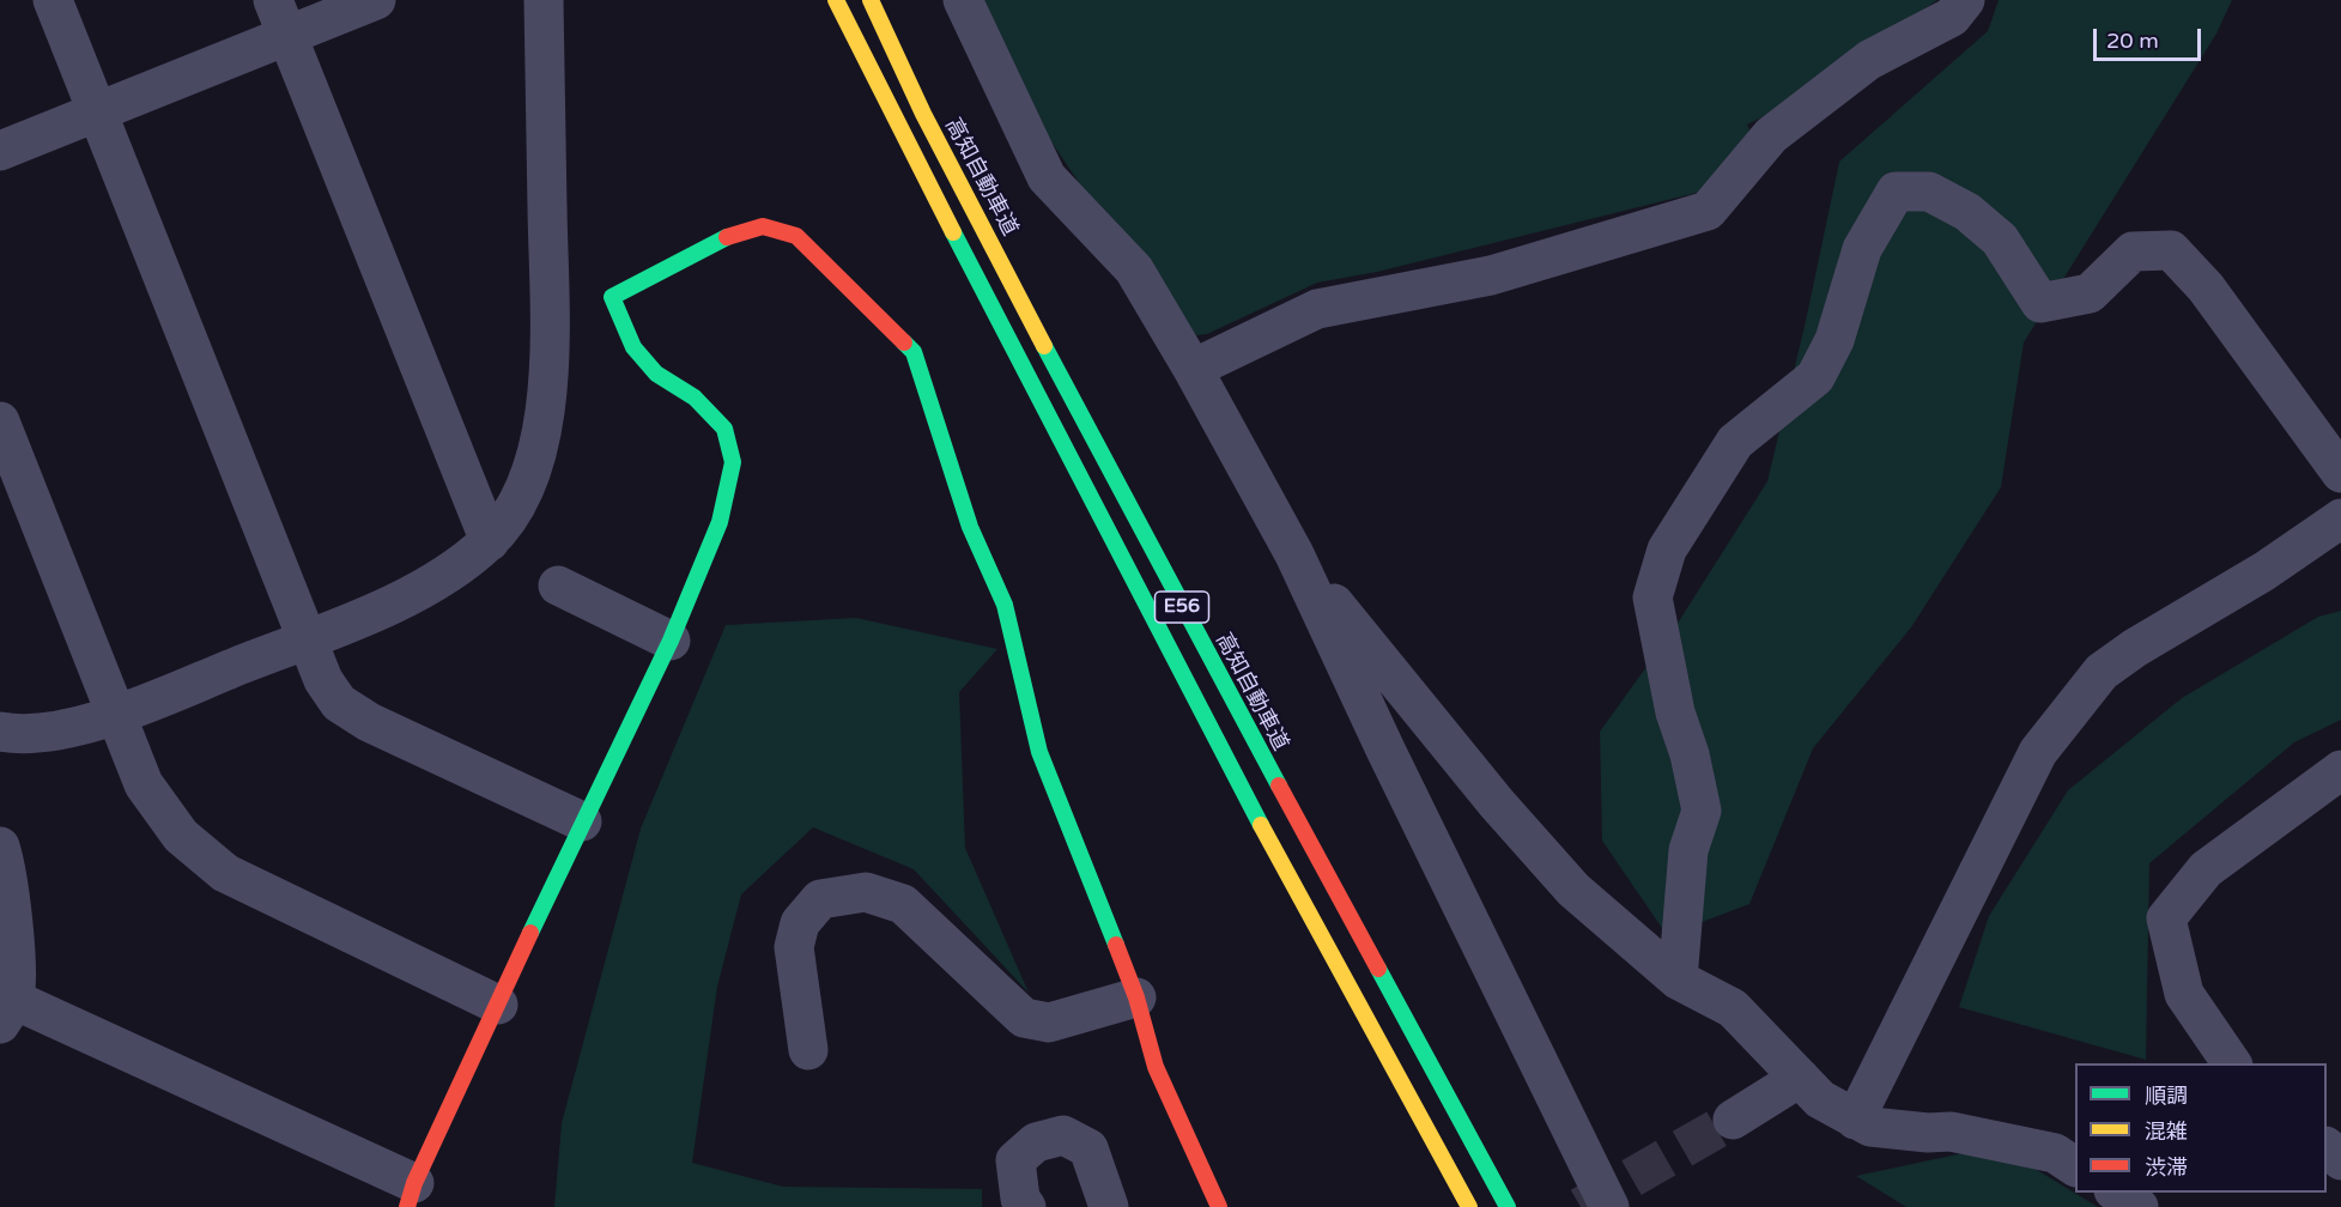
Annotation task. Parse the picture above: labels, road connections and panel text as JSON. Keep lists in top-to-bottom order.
{
  "streets": {
    "main road": ["高知自動車道", "E56"]
  },
  "legend": ["順調", "混雑", "渋滞"],
  "scale_bar": "20 m"
}
